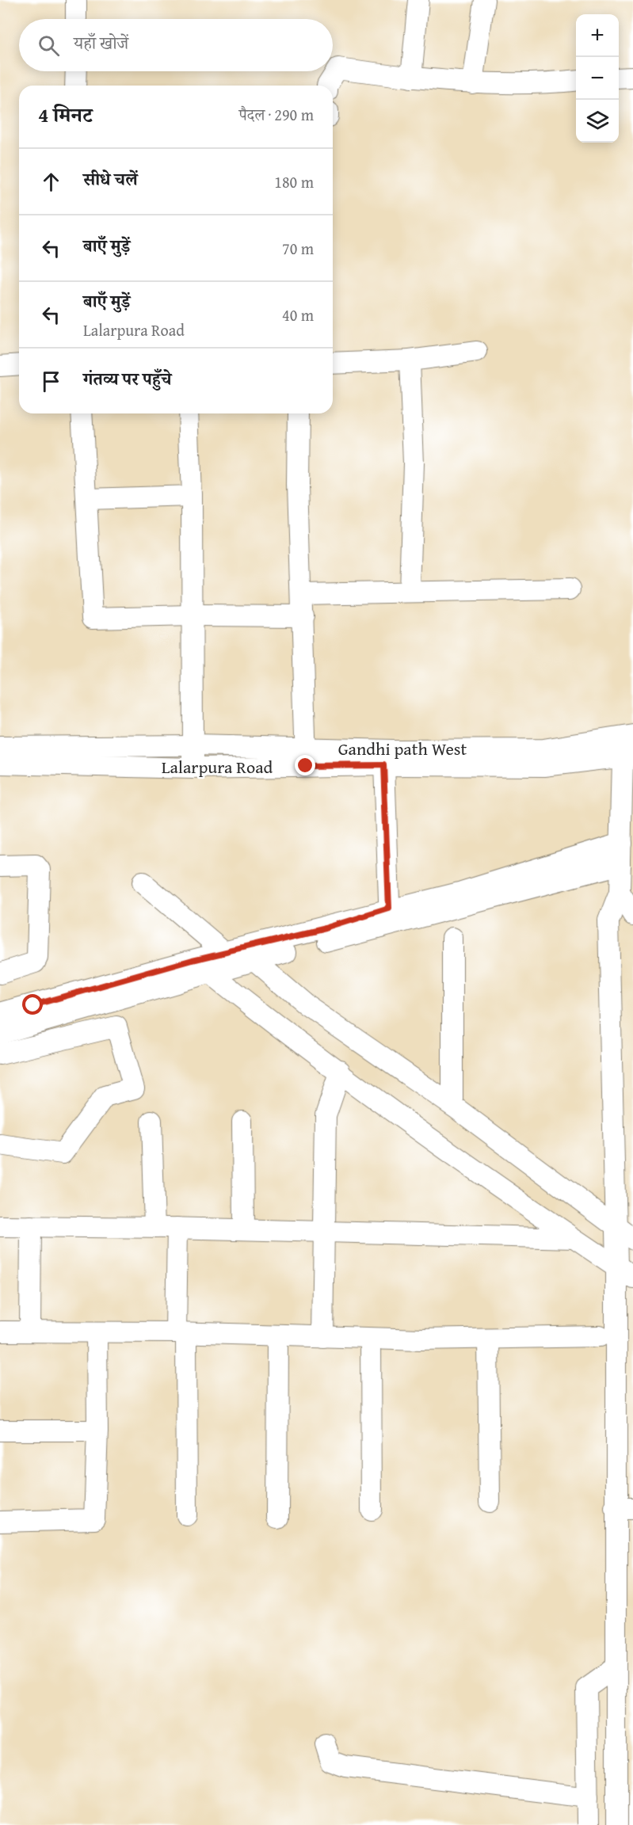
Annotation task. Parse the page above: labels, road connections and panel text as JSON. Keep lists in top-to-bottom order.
{
  "streets": {
    "street": ["Gandhi path West", "Lalarpura Road"]
  },
  "crossings": [
    ["Gandhi path West", "Lalarpura Road"]
  ],
  "page": {
    "map_buttons": ["+", "−"],
    "search": "यहाँ खोजें",
    "heading": ["4 मिनट", "पैदल · 290 m"],
    "list": [
      ["सीधे चलें", "180 m"],
      ["बाएँ मुड़ें", "70 m"],
      ["बाएँ मुड़ें", "Lalarpura Road", "40 m"],
      "गंतव्य पर पहुँचे"
    ]
  }
}
